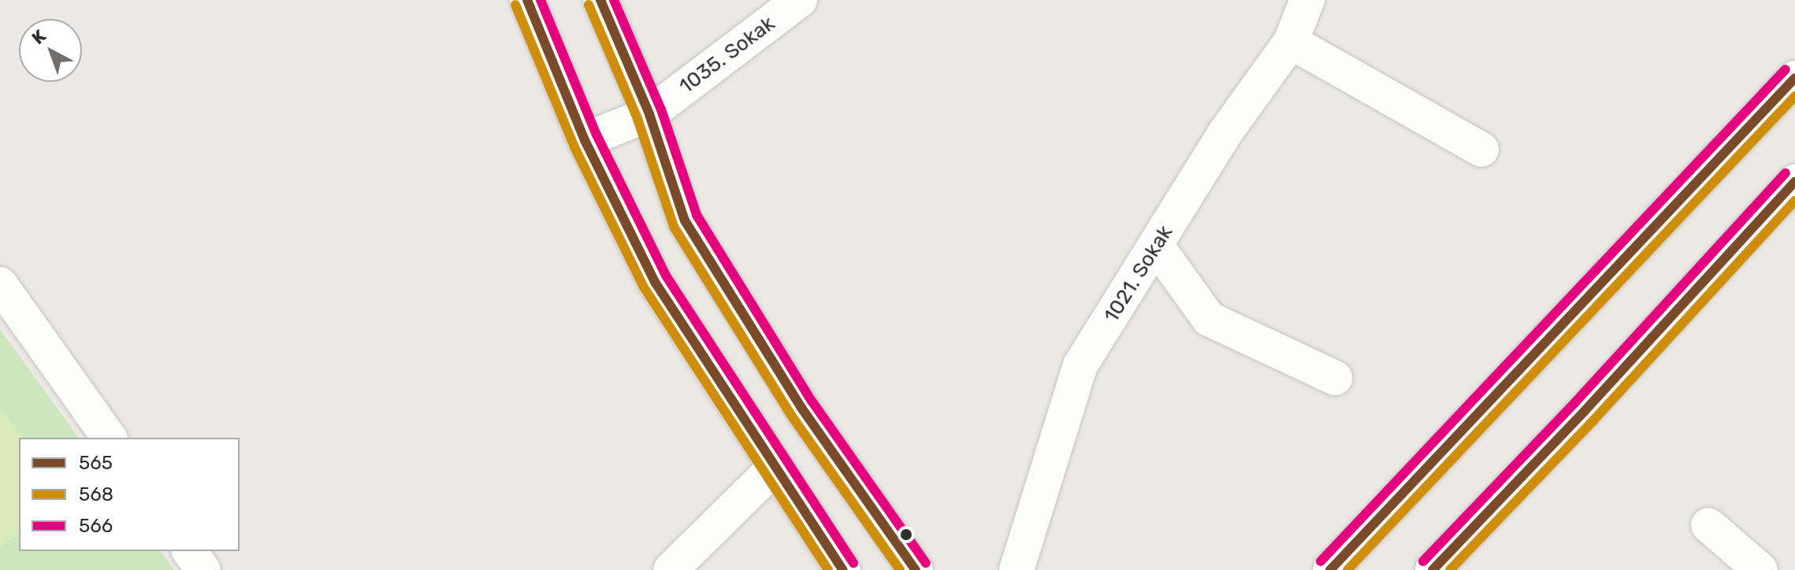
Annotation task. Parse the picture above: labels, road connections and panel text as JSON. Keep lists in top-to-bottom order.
{
  "streets": {
    "main road": ["1035. Sokak", "1021. Sokak"]
  },
  "lines": ["transit line 565", "transit line 566", "transit line 568"],
  "legend": ["565", "568", "566"],
  "north": "top left"
}
